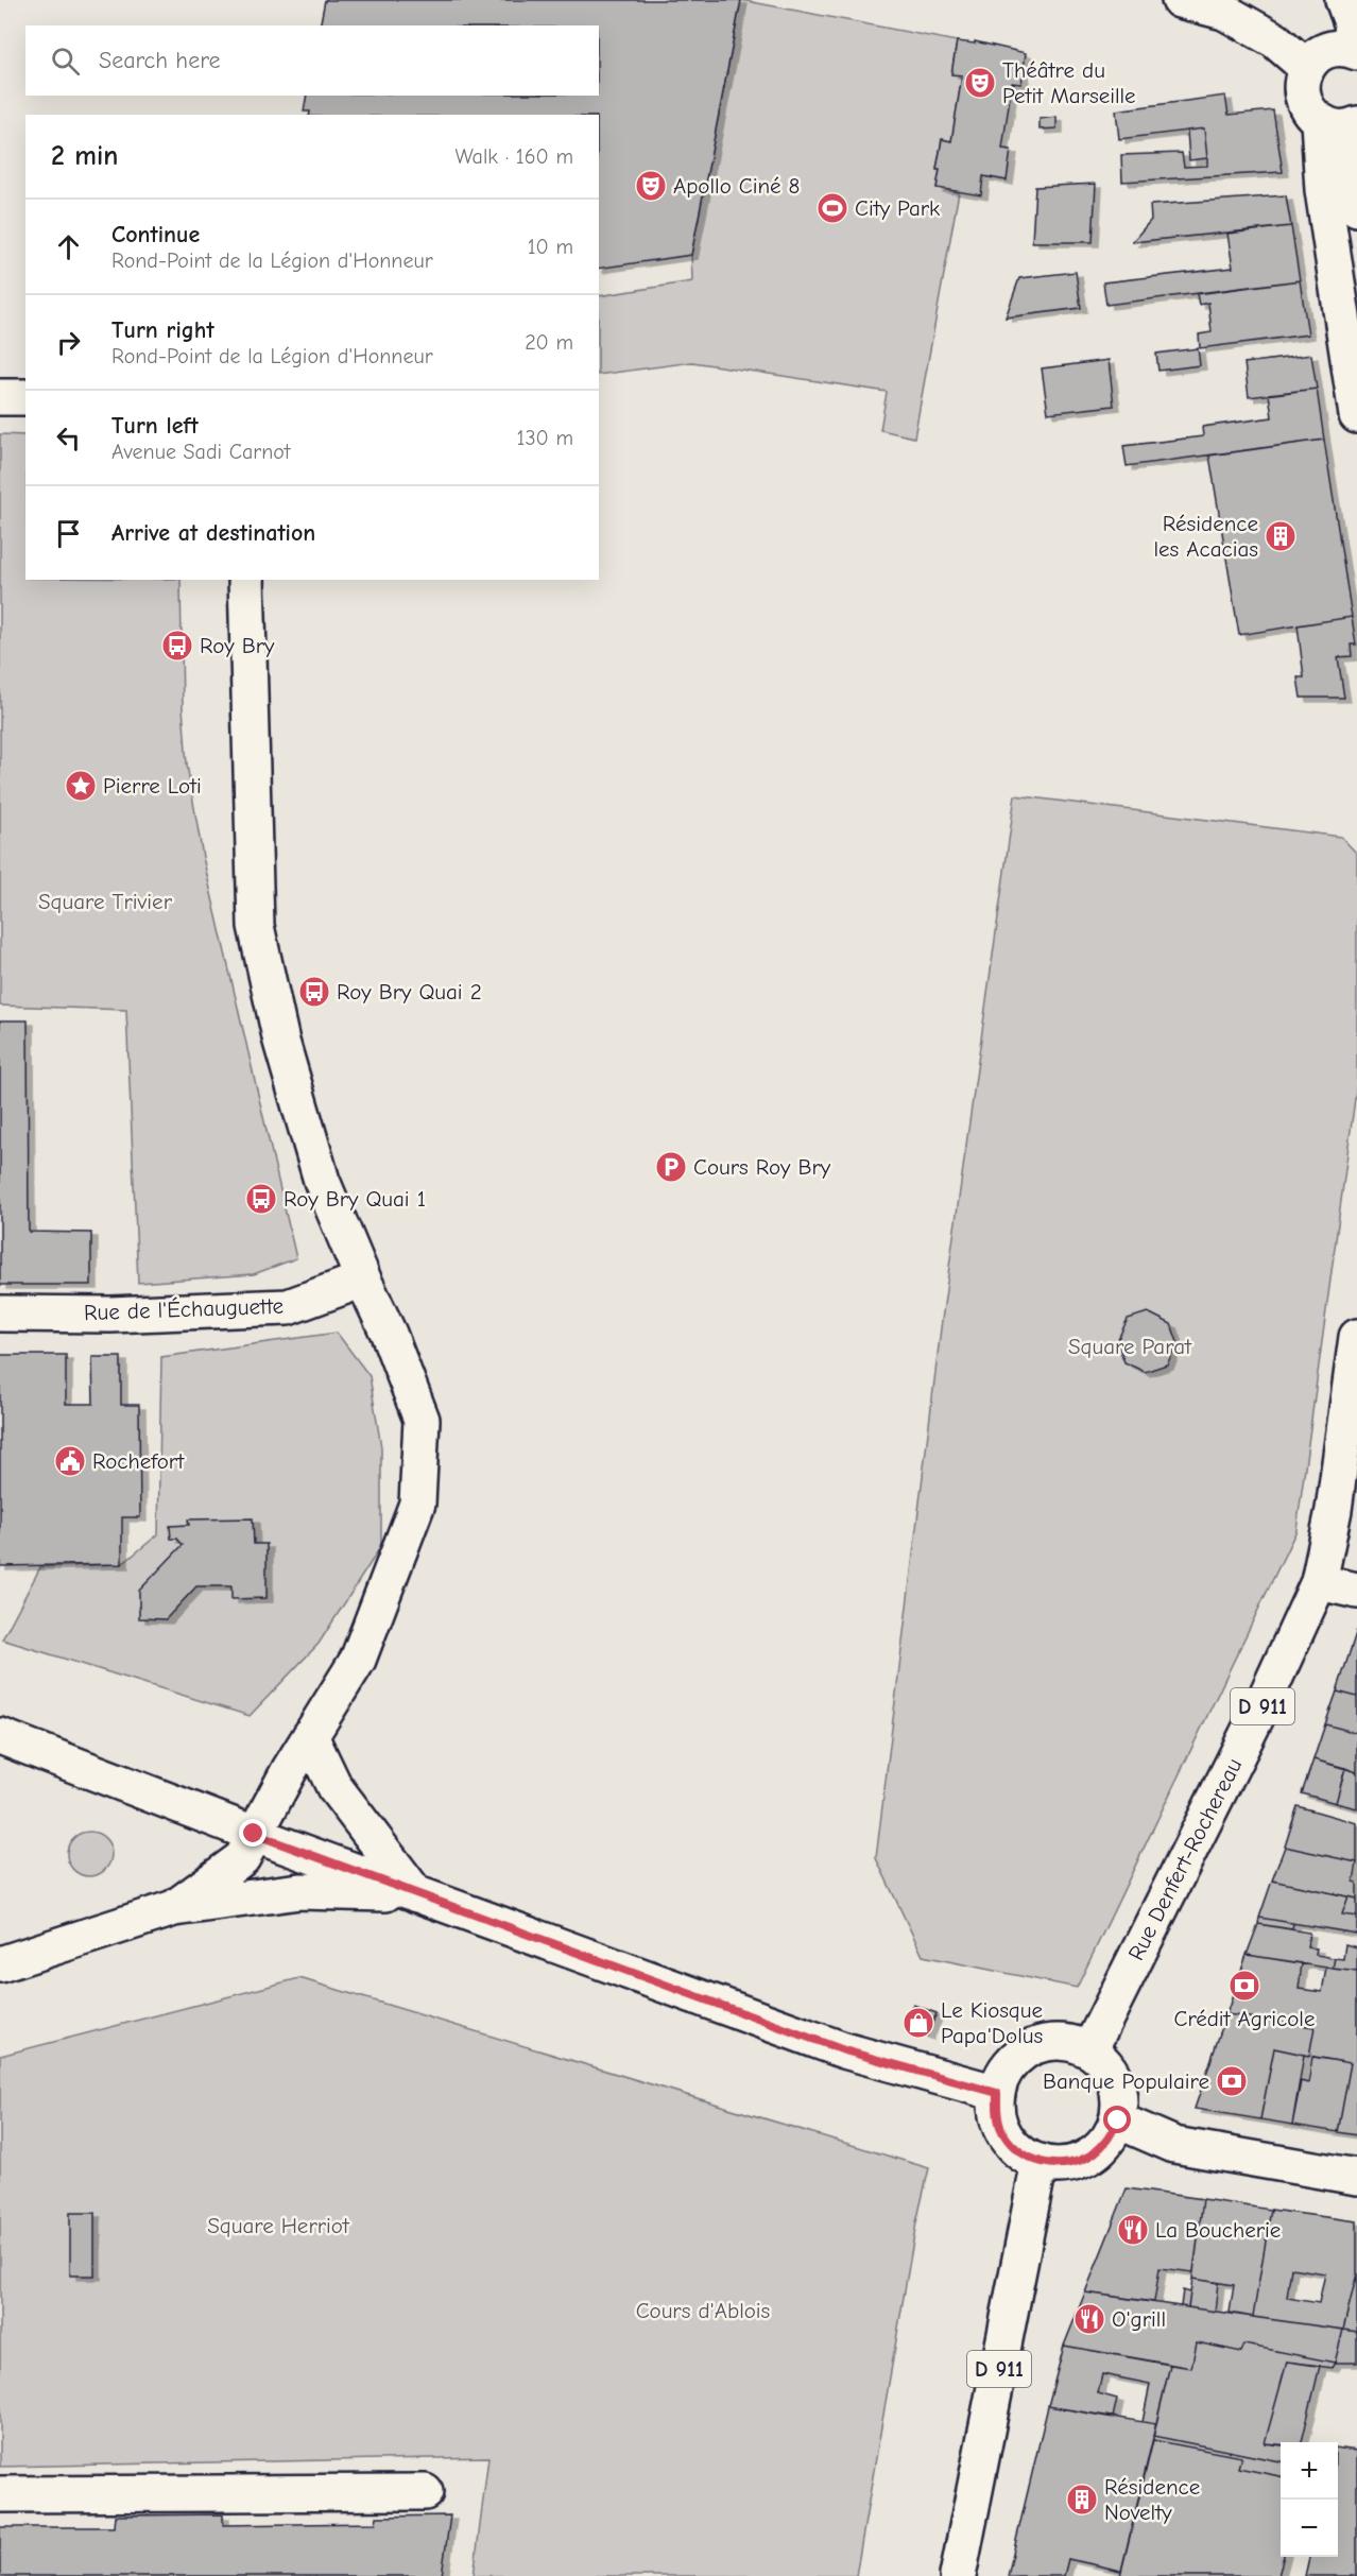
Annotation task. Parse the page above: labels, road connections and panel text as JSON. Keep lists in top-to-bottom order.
{
  "streets": {
    "street": ["Rue de l'Échauguette", "D 911", "Rue Denfert-Rochereau"]
  },
  "crossings": [
    ["D 911", "Rue Denfert-Rochereau"]
  ],
  "parks": [
    "Square Trivier",
    "Square Parat",
    "Square Herriot",
    "Cours d'Ablois"
  ],
  "places": {
    "theatre": ["Théâtre du Petit Marseille", "Apollo Ciné 8"],
    "sports": ["City Park"],
    "building": ["Résidence les Acacias", "Résidence Novelty"],
    "bus stop": ["Roy Bry", "Roy Bry Quai 2", "Roy Bry Quai 1"],
    "place": ["Pierre Loti"],
    "parking": ["Cours Roy Bry"],
    "public building": ["Rochefort"],
    "bank": ["Crédit Agricole", "Banque Populaire"],
    "shop": ["Le Kiosque Papa'Dolus"],
    "restaurant": ["La Boucherie", "O'grill"]
  },
  "page": {
    "search": "Search here",
    "heading": ["2 min", "Walk · 160 m"],
    "list": [
      ["Continue", "Rond-Point de la Légion d'Honneur", "10 m"],
      ["Turn right", "Rond-Point de la Légion d'Honneur", "20 m"],
      ["Turn left", "Avenue Sadi Carnot", "130 m"],
      "Arrive at destination"
    ],
    "map_buttons": ["+", "−"]
  }
}
